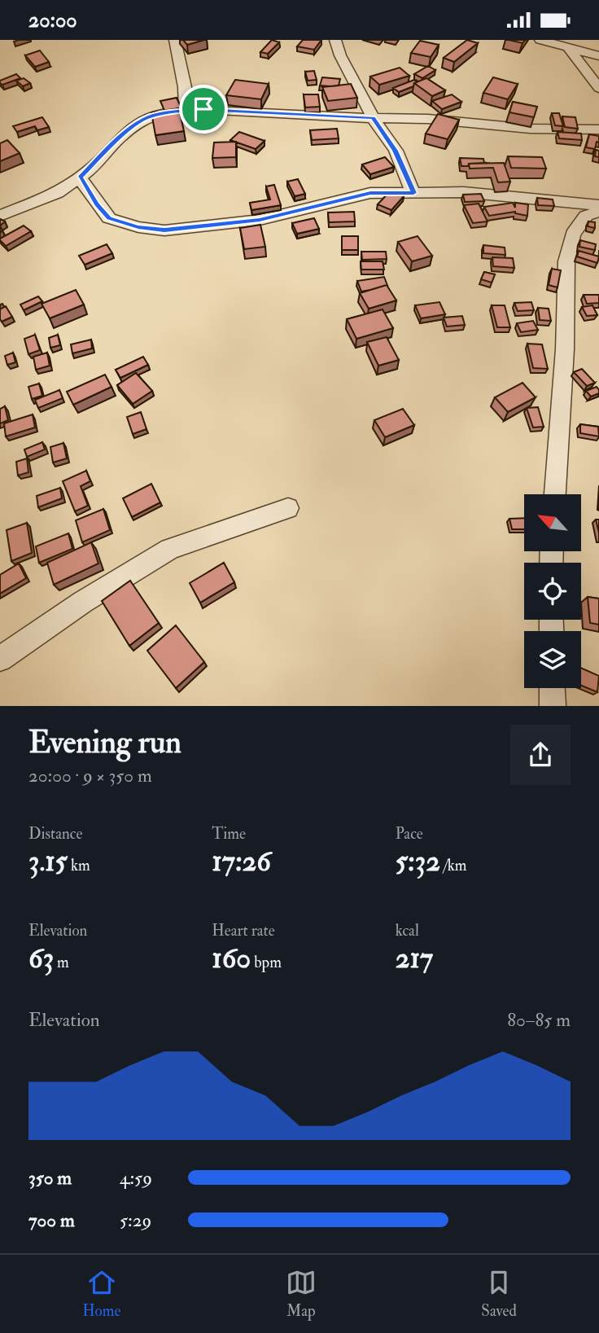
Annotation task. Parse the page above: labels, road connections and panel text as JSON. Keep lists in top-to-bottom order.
{
  "north": "top left",
  "page": {
    "status": "20:00",
    "heading": ["Evening run", "20:00 · 9 × 350 m"],
    "stats": [
      ["Distance", "3.15 km"],
      ["Time", "17:26"],
      ["Pace", "5:32 /km"],
      ["Elevation", "63 m"],
      ["Heart rate", "160 bpm"],
      ["kcal", "217"]
    ],
    "chart": ["Elevation", "80–85 m"],
    "list": [
      {
        "name": "350 m",
        "note": "4:59"
      },
      {
        "name": "700 m",
        "note": "5:29"
      }
    ],
    "tabs": ["Home", "Map", "Saved"]
  }
}
